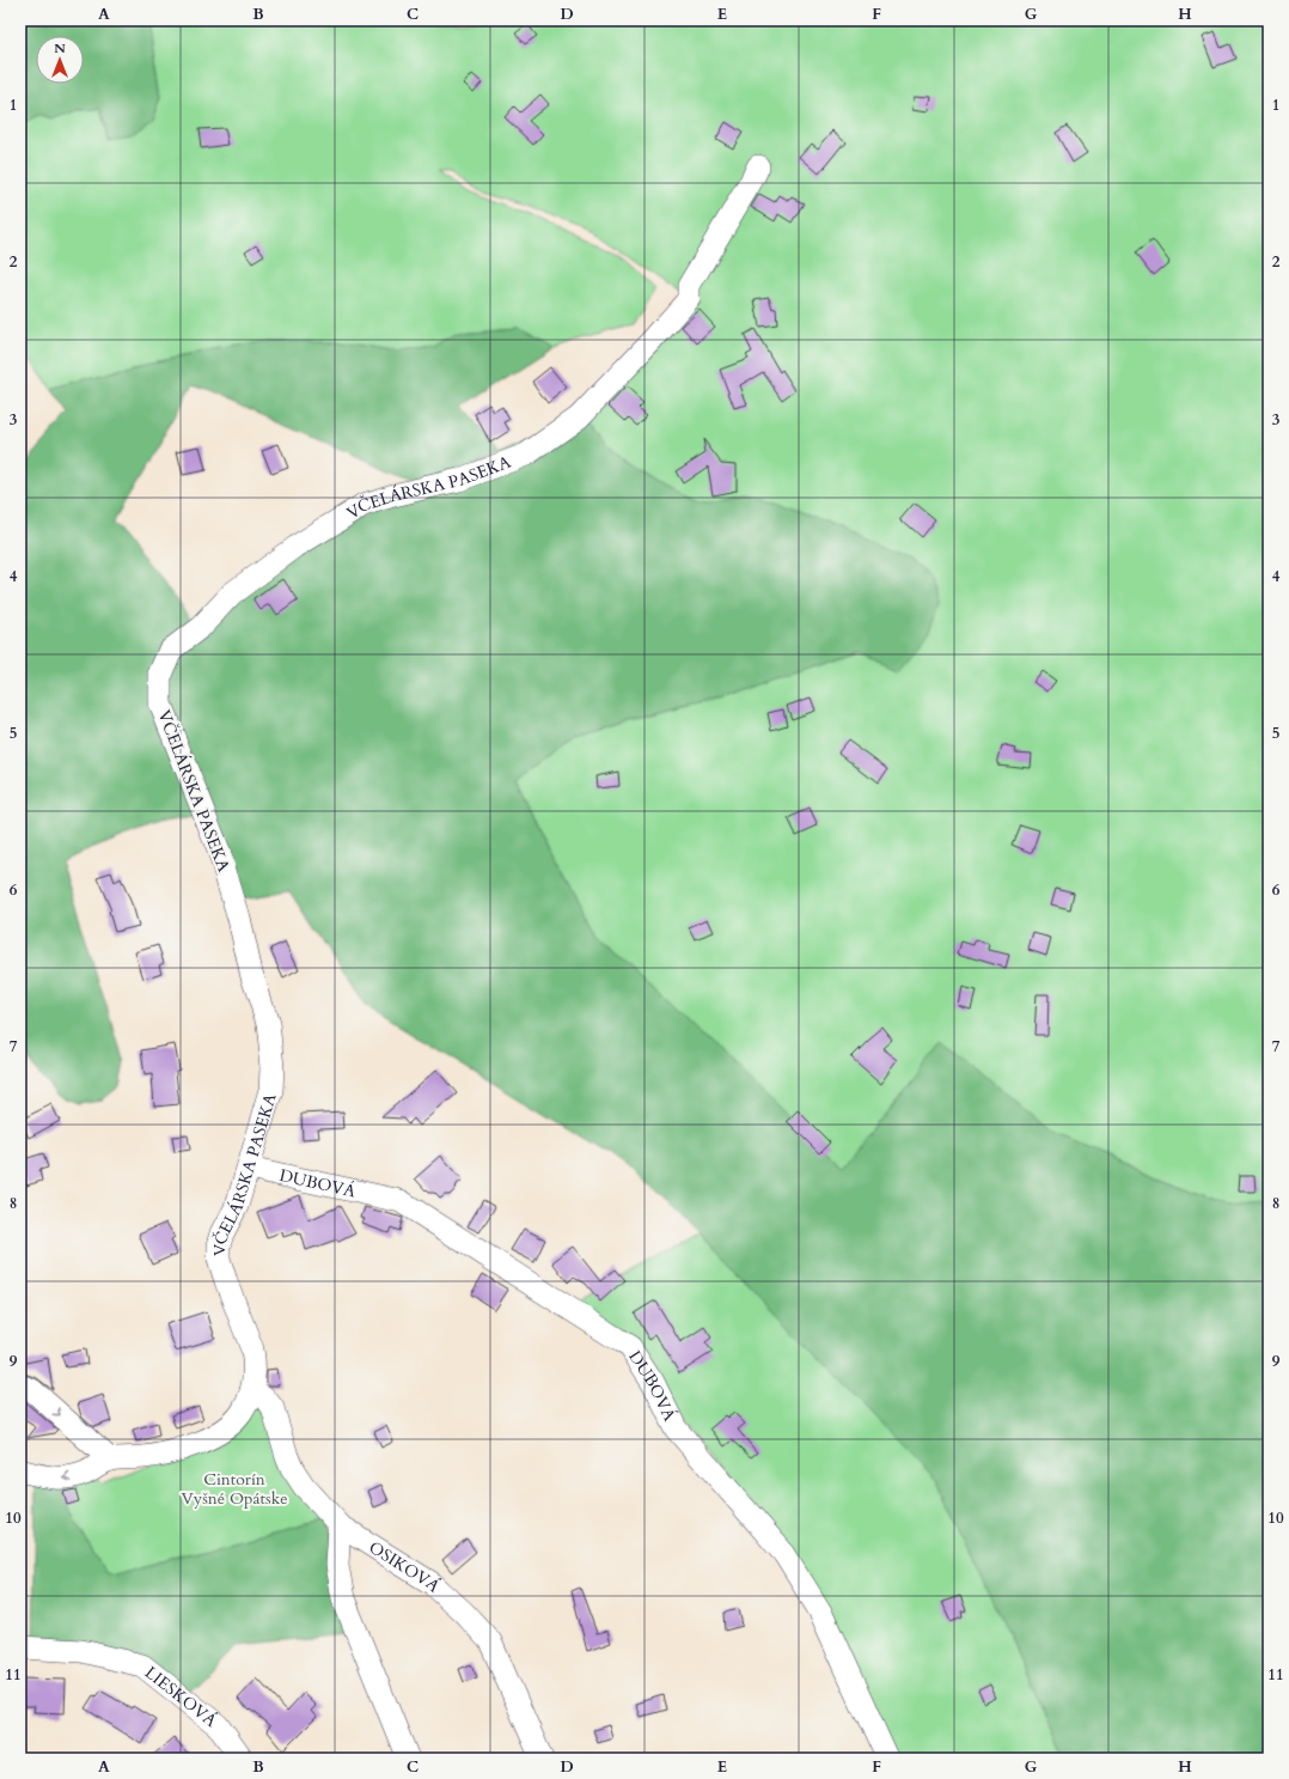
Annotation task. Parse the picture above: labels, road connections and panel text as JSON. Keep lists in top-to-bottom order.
{
  "streets": {
    "street": [
      "VČELÁRSKA PASEKA",
      "DUBOVÁ",
      "OSIKOVÁ",
      "LIESKOVÁ"
    ]
  },
  "crossings": [
    ["VČELÁRSKA PASEKA", "DUBOVÁ"],
    ["VČELÁRSKA PASEKA", "OSIKOVÁ"]
  ],
  "parks": ["Cintorín Vyšné Opátske"],
  "north": "top",
  "grid": {
    "columns": [
      "A",
      "B",
      "C",
      "D",
      "E",
      "F",
      "G",
      "H"
    ],
    "rows": [
      "1",
      "2",
      "3",
      "4",
      "5",
      "6",
      "7",
      "8",
      "9",
      "10",
      "11"
    ]
  }
}
